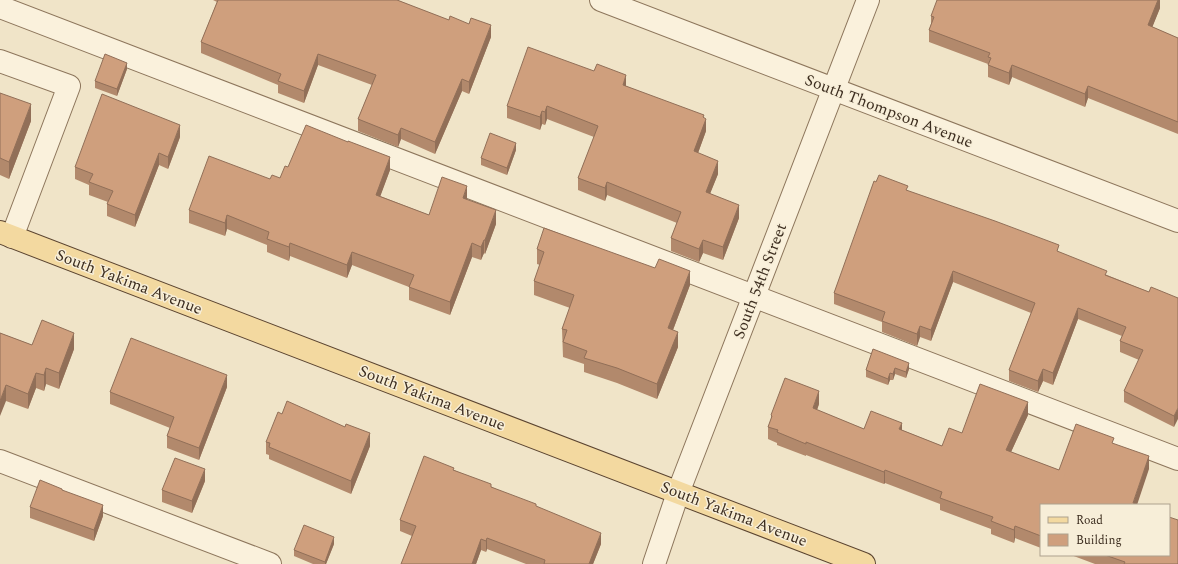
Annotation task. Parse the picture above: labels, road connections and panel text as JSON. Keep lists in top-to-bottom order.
{
  "streets": {
    "main road": ["South Yakima Avenue"],
    "street": ["South Thompson Avenue", "South 54th Street"]
  },
  "crossings": [
    ["South Thompson Avenue", "South 54th Street"],
    ["South 54th Street", "South Yakima Avenue"]
  ],
  "legend": ["Road", "Building"]
}
